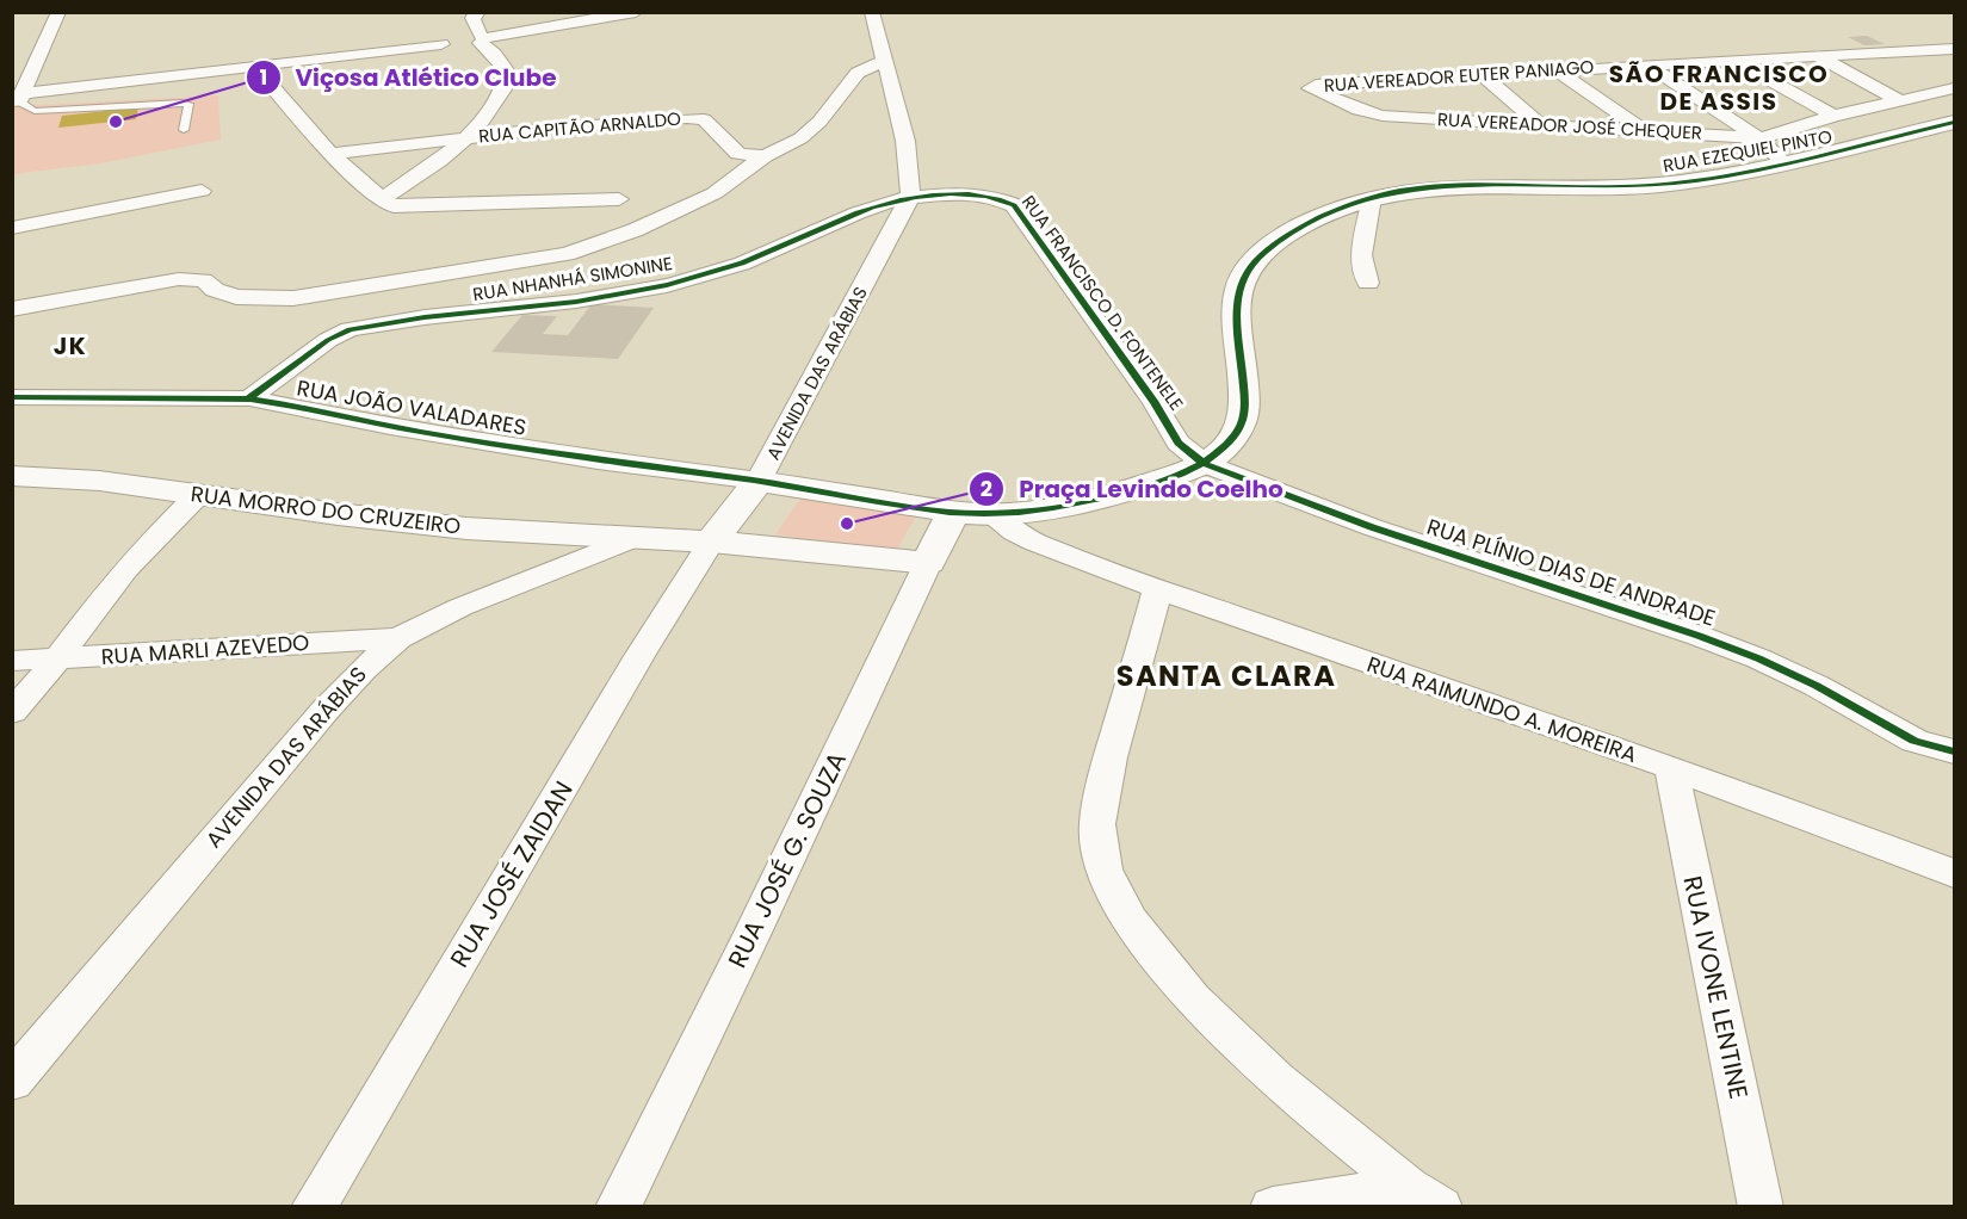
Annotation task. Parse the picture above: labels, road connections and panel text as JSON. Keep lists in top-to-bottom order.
{
  "streets": {
    "street": [
      "RUA VEREADOR EUTER PANIAGO",
      "RUA VEREADOR JOSÉ CHEQUER",
      "RUA CAPITÃO ARNALDO",
      "RUA EZEQUIEL PINTO",
      "RUA NHANHÁ SIMONINE",
      "RUA FRANCISCO D. FONTENELE",
      "AVENIDA DAS ARÁBIAS",
      "RUA JOÃO VALADARES",
      "RUA MORRO DO CRUZEIRO",
      "RUA PLÍNIO DIAS DE ANDRADE",
      "RUA MARLI AZEVEDO",
      "RUA RAIMUNDO A. MOREIRA",
      "RUA JOSÉ G. SOUZA",
      "RUA JOSÉ ZAIDAN",
      "RUA IVONE LENTINE"
    ]
  },
  "crossings": [
    ["RUA VEREADOR EUTER PANIAGO", "RUA VEREADOR JOSÉ CHEQUER"],
    ["RUA EZEQUIEL PINTO", "RUA FRANCISCO D. FONTENELE"],
    ["RUA EZEQUIEL PINTO", "RUA PLÍNIO DIAS DE ANDRADE"],
    ["RUA NHANHÁ SIMONINE", "RUA FRANCISCO D. FONTENELE"],
    ["RUA NHANHÁ SIMONINE", "AVENIDA DAS ARÁBIAS"],
    ["RUA NHANHÁ SIMONINE", "RUA JOÃO VALADARES"],
    ["RUA FRANCISCO D. FONTENELE", "AVENIDA DAS ARÁBIAS"],
    ["RUA FRANCISCO D. FONTENELE", "RUA PLÍNIO DIAS DE ANDRADE"],
    ["AVENIDA DAS ARÁBIAS", "RUA JOÃO VALADARES"],
    ["AVENIDA DAS ARÁBIAS", "RUA MORRO DO CRUZEIRO"],
    ["AVENIDA DAS ARÁBIAS", "RUA MARLI AZEVEDO"],
    ["AVENIDA DAS ARÁBIAS", "RUA JOSÉ ZAIDAN"],
    ["RUA MORRO DO CRUZEIRO", "RUA JOSÉ G. SOUZA"],
    ["RUA MORRO DO CRUZEIRO", "RUA JOSÉ ZAIDAN"],
    ["RUA RAIMUNDO A. MOREIRA", "RUA IVONE LENTINE"]
  ],
  "districts": ["SÃO FRANCISCO DE ASSIS", "JK", "SANTA CLARA"],
  "places": ["Viçosa Atlético Clube", "Praça Levindo Coelho"]
}
